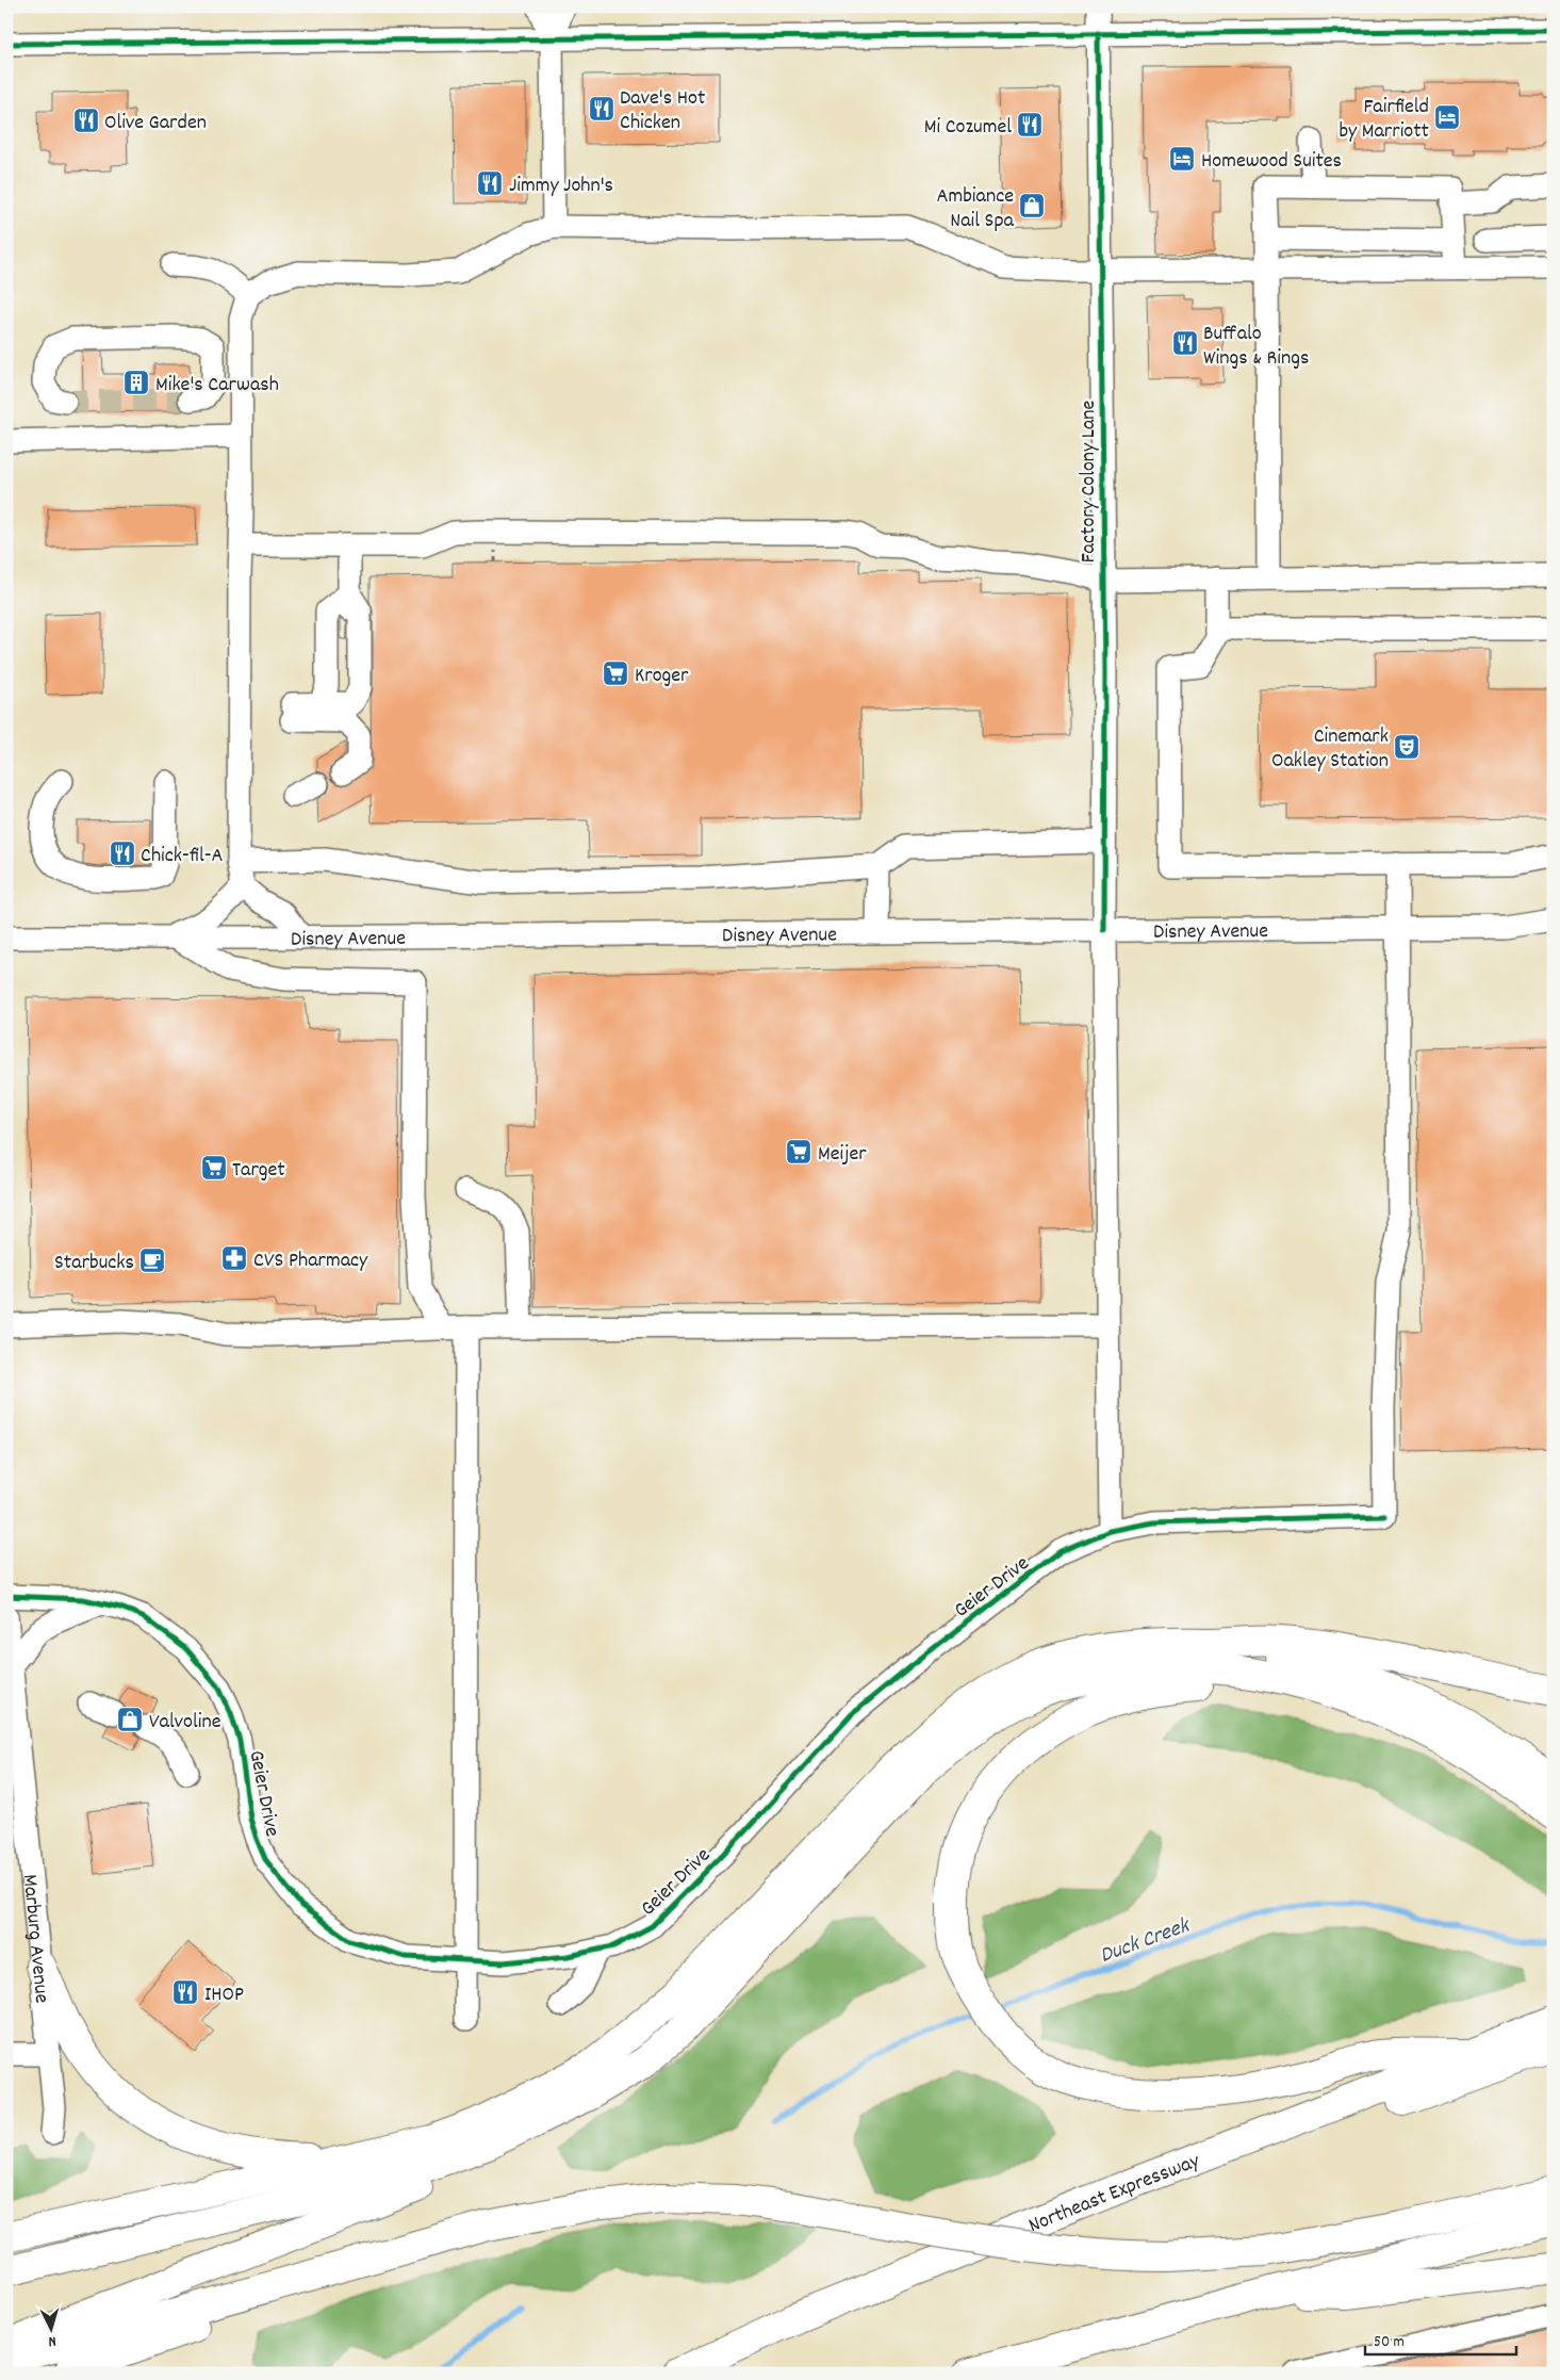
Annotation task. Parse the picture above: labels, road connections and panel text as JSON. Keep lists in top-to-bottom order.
{
  "streets": {
    "highway": ["Northeast Expressway"],
    "street": [
      "Factory Colony Lane",
      "Disney Avenue",
      "Geier Drive",
      "Marburg Avenue"
    ]
  },
  "crossings": [
    ["Factory Colony Lane", "Disney Avenue"],
    ["Factory Colony Lane", "Geier Drive"],
    ["Disney Avenue", "Geier Drive"]
  ],
  "water": ["Duck Creek"],
  "places": {
    "restaurant": [
      "Dave's Hot Chicken",
      "Olive Garden",
      "Mi Cozumel",
      "Jimmy John's",
      "Buffalo Wings & Rings",
      "Chick-fil-A",
      "IHOP"
    ],
    "hotel": ["Fairfield by Marriott", "Homewood Suites"],
    "shop": ["Ambiance Nail Spa", "Valvoline"],
    "building": ["Mike's Carwash"],
    "supermarket": ["Kroger", "Meijer", "Target"],
    "theatre": ["Cinemark Oakley Station"],
    "pharmacy": ["CVS Pharmacy"],
    "cafe": ["Starbucks"]
  },
  "scale_bar": "50 m",
  "north": "bottom"
}
